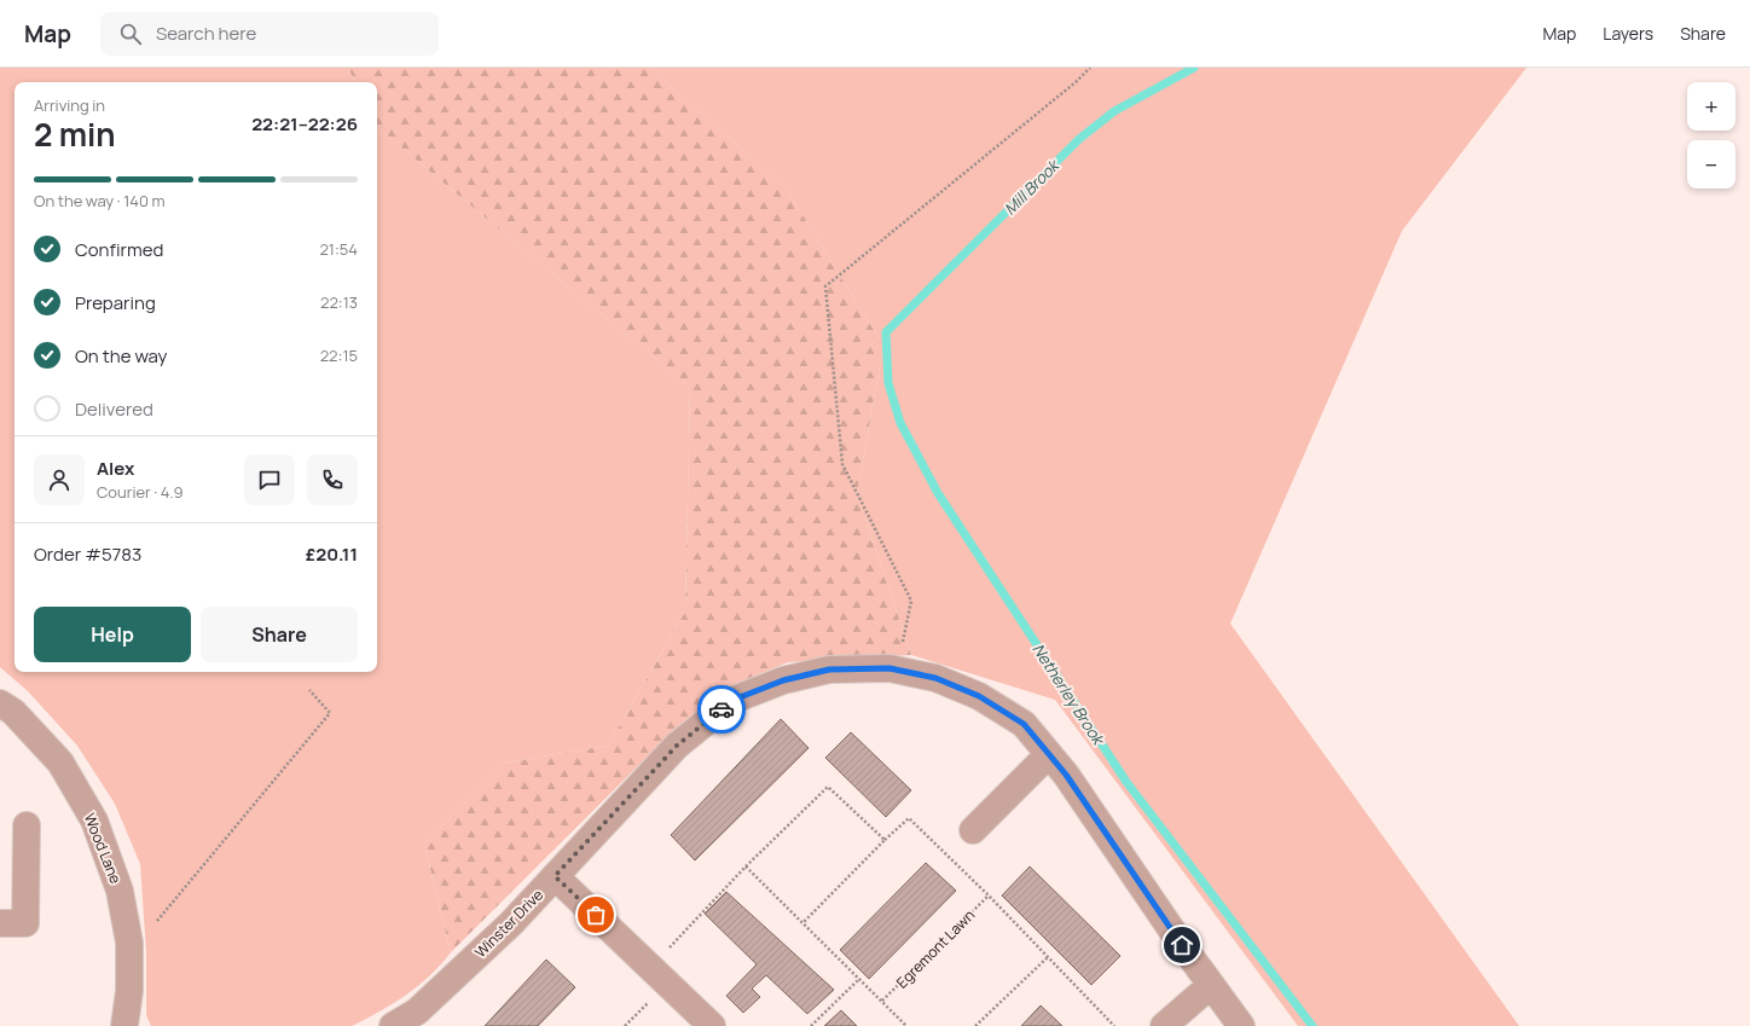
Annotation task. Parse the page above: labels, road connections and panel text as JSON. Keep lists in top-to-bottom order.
{
  "streets": {
    "street": ["Wood Lane", "Winster Drive"],
    "path": ["Egremont Lawn"]
  },
  "water": ["Mill Brook", "Netherley Brook"],
  "page": {
    "header": "Map",
    "search": "Search here",
    "nav": ["Map", "Layers", "Share"],
    "map_buttons": ["+", "−"],
    "heading": ["2 min", "Arriving in", "22:21–22:26"],
    "panel": [
      "Alex",
      "Courier · 4.9",
      "Order #5783",
      "£20.11"
    ],
    "bar": "On the way · 140 m",
    "list": [
      ["Confirmed", "21:54"],
      ["Preparing", "22:13"],
      ["On the way", "22:15"],
      "Delivered"
    ],
    "buttons": ["Help", "Share"]
  }
}
